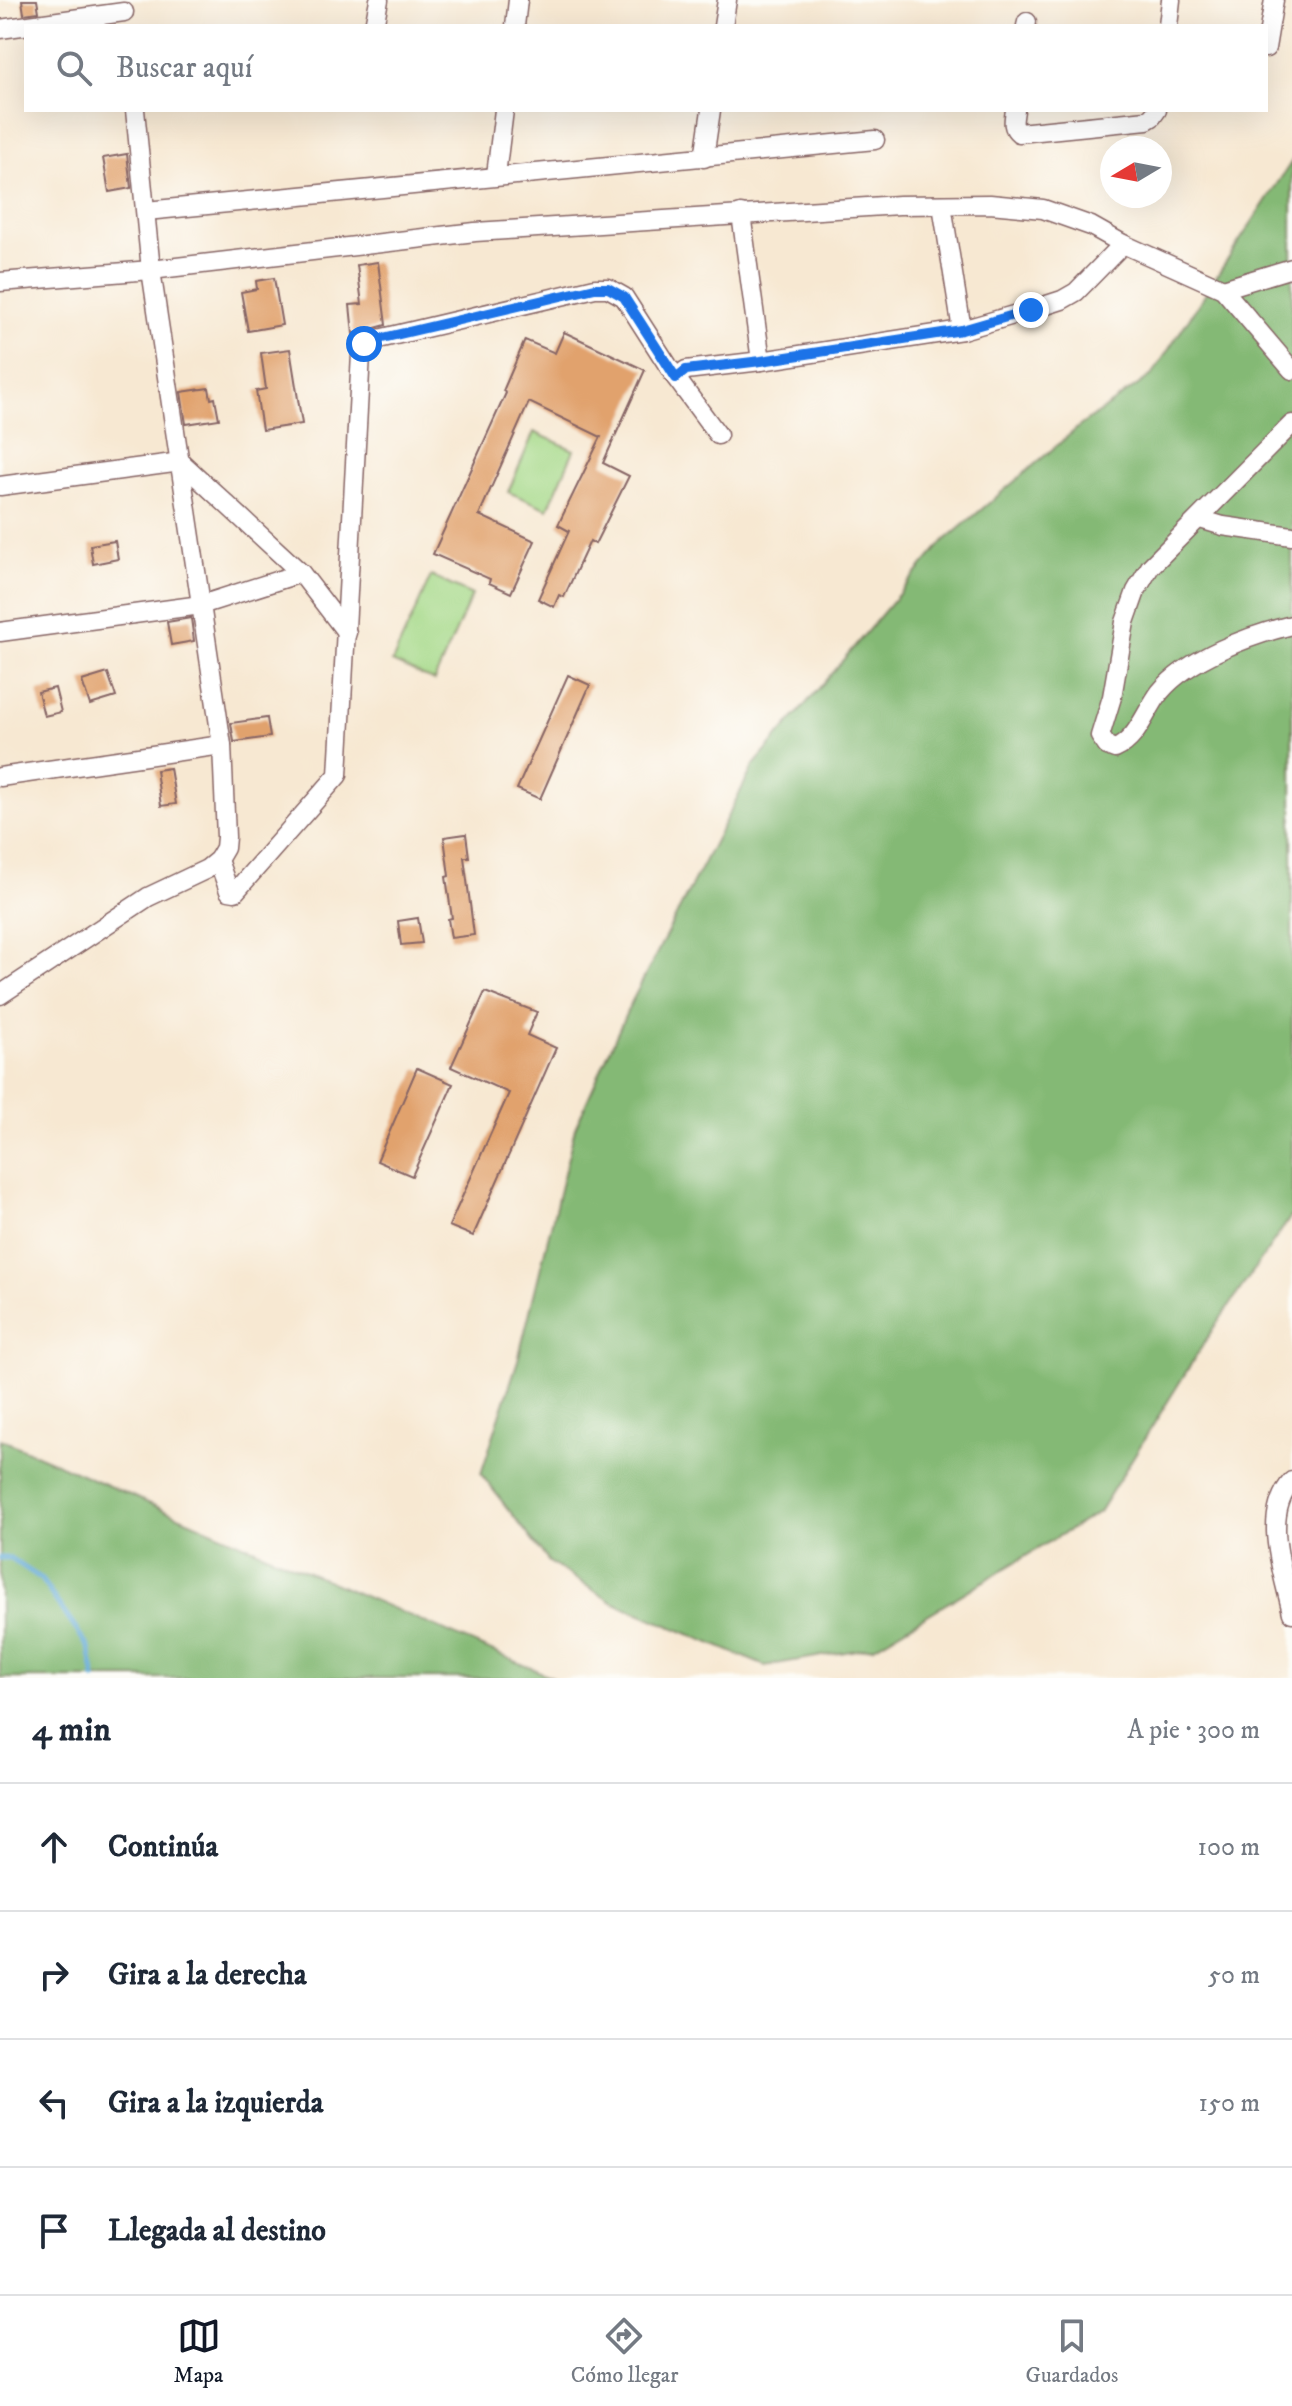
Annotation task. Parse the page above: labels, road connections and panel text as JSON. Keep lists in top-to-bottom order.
{
  "north": "left",
  "page": {
    "search": "Buscar aquí",
    "heading": ["4 min", "A pie · 300 m"],
    "list": [
      ["Continúa", "100 m"],
      ["Gira a la derecha", "50 m"],
      ["Gira a la izquierda", "150 m"],
      "Llegada al destino"
    ],
    "nav": ["Mapa", "Cómo llegar", "Guardados"]
  }
}
